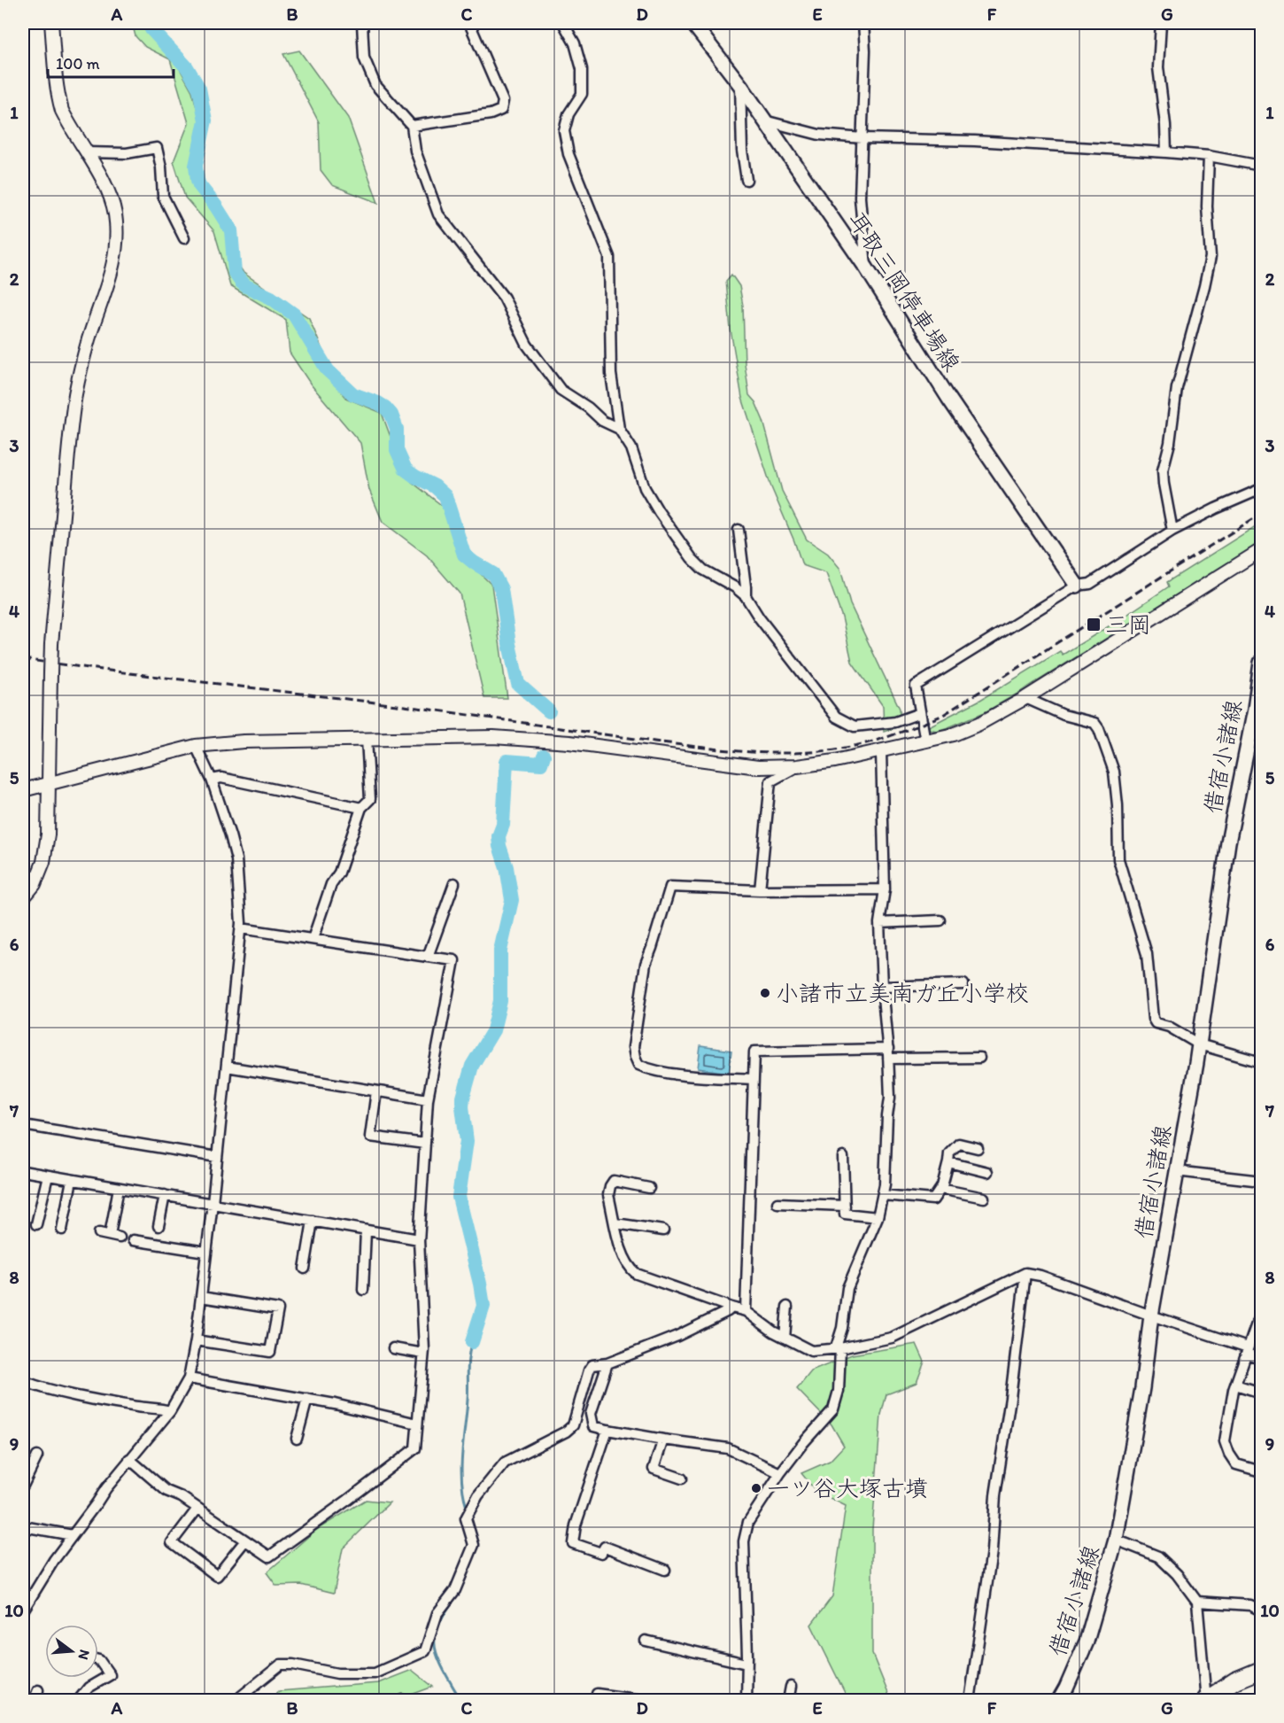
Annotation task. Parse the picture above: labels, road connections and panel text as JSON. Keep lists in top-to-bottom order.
{
  "streets": {
    "main road": ["耳取三岡停車場線", "借宿小諸線"]
  },
  "places": {
    "transit": ["三岡"],
    "other": ["小諸市立美南ガ丘小学校", "一ツ谷大塚古墳"]
  },
  "scale_bar": "100 m",
  "north": "right",
  "grid": {
    "columns": [
      "A",
      "B",
      "C",
      "D",
      "E",
      "F",
      "G"
    ],
    "rows": [
      "1",
      "2",
      "3",
      "4",
      "5",
      "6",
      "7",
      "8",
      "9",
      "10"
    ]
  }
}
